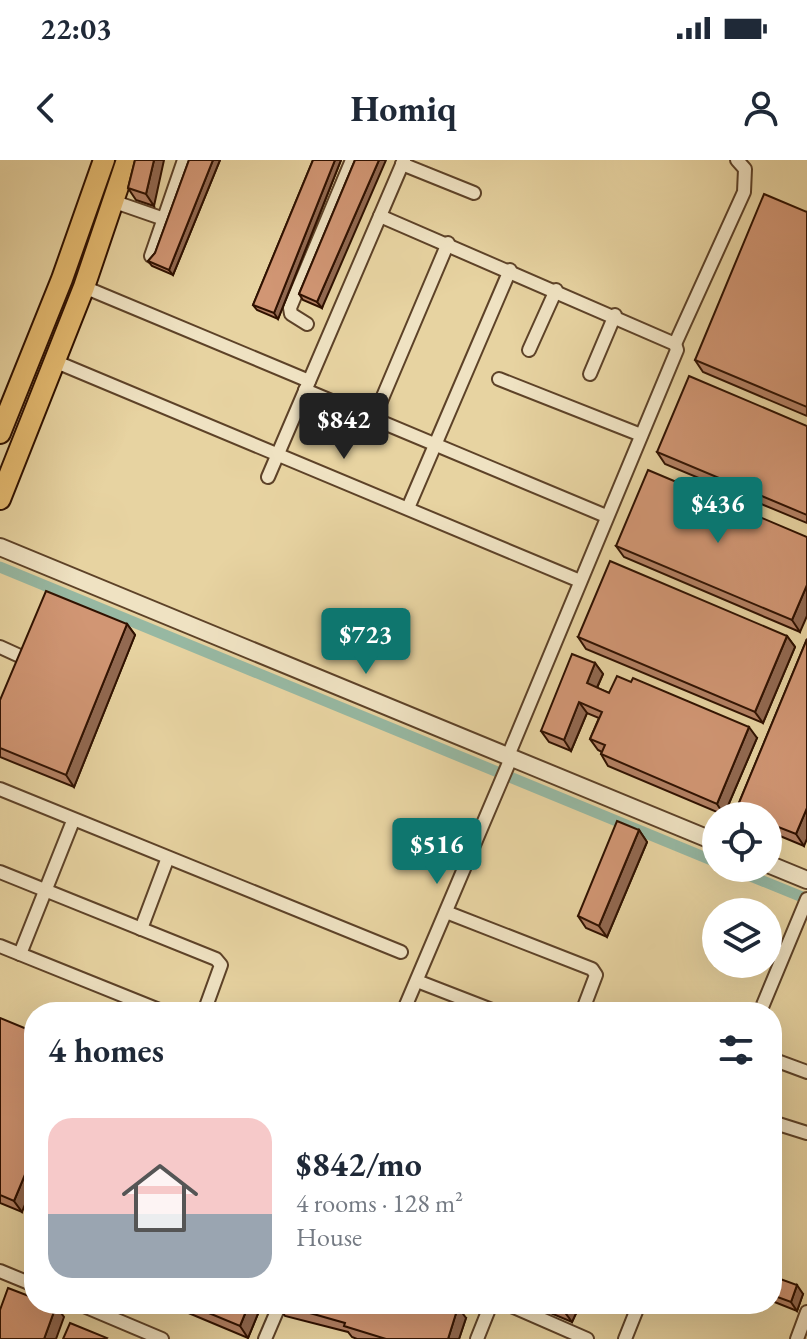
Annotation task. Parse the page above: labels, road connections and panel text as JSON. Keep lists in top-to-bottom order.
{
  "page": {
    "status": "22:03",
    "header": "Homiq",
    "price": [
      "$842",
      "$436",
      "$723",
      "$516"
    ],
    "heading": "4 homes",
    "list": [
      {
        "name": "$842/mo",
        "note": "4 rooms · 128 m² · House"
      }
    ]
  }
}
